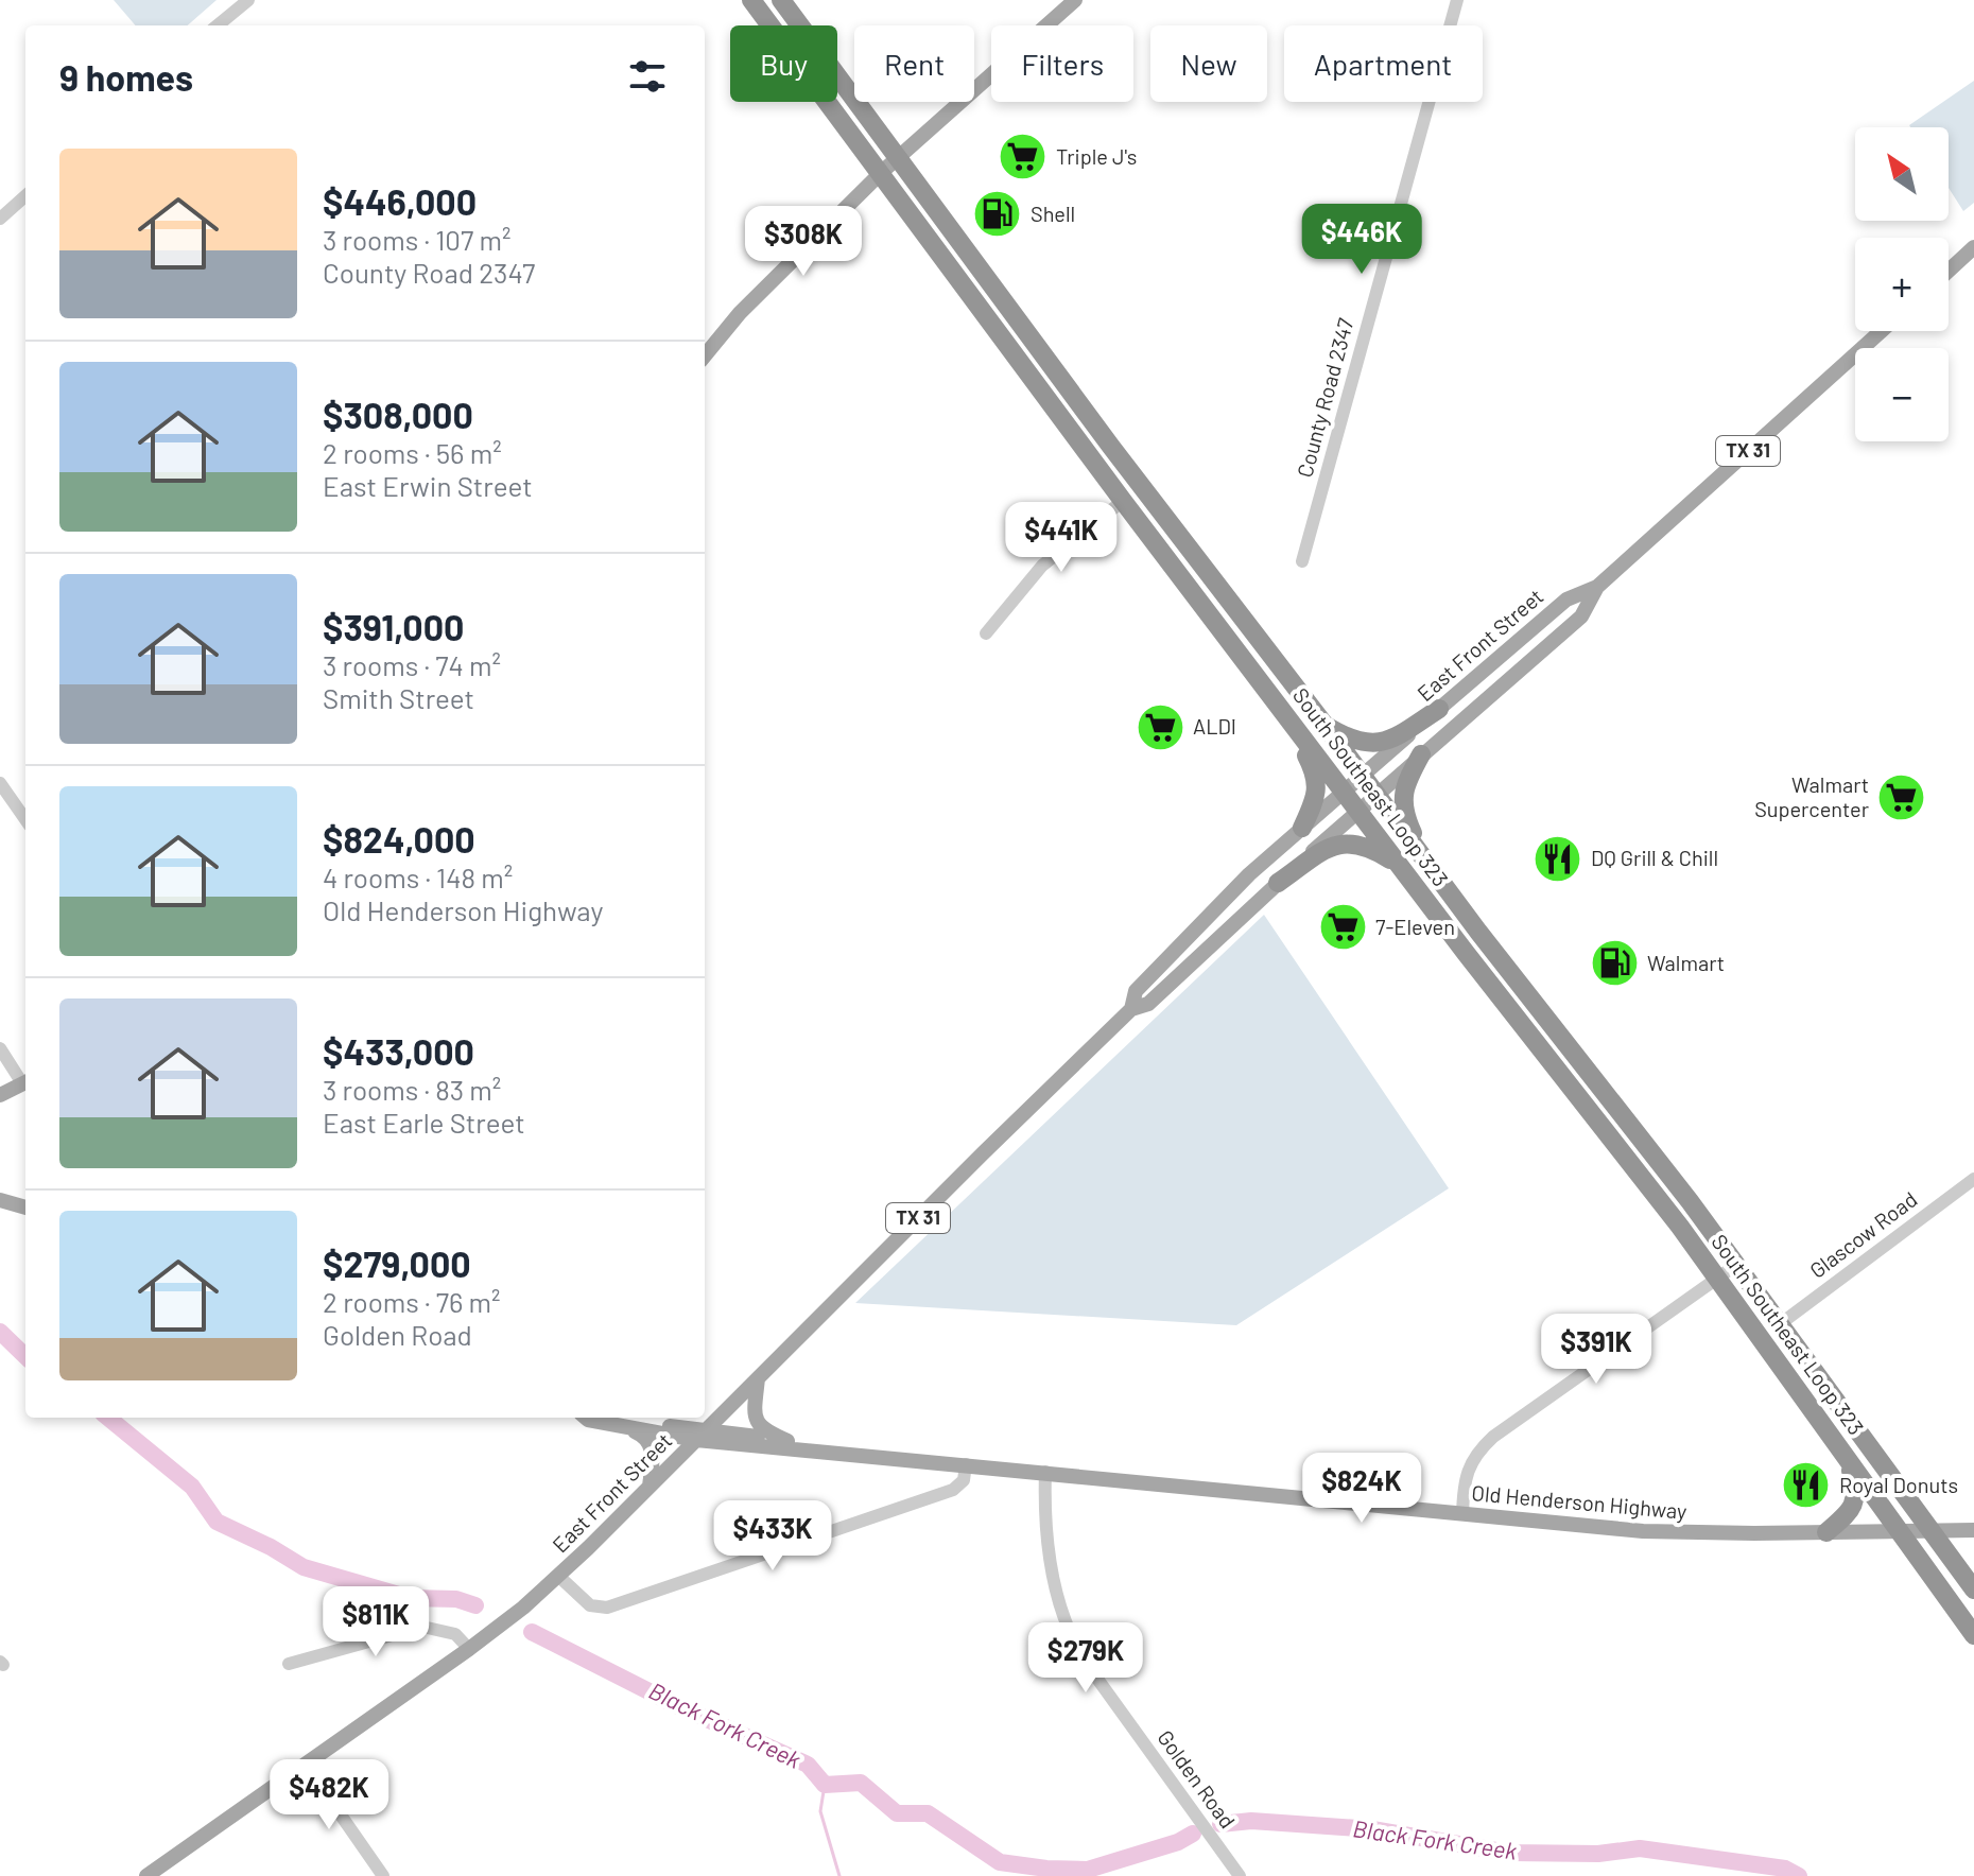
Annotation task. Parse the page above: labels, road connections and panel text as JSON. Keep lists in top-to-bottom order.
{
  "streets": {
    "highway": ["South Southeast Loop 323"],
    "main road": ["TX 31", "East Front Street", "Old Henderson Highway"],
    "street": ["County Road 2347", "Glascow Road", "Golden Road"]
  },
  "crossings": [
    ["TX 31", "East Front Street"],
    ["East Front Street", "South Southeast Loop 323"],
    ["East Front Street", "Old Henderson Highway"],
    ["South Southeast Loop 323", "Glascow Road"],
    ["South Southeast Loop 323", "Old Henderson Highway"],
    ["Old Henderson Highway", "Golden Road"]
  ],
  "water": ["Black Fork Creek"],
  "places": {
    "supermarket": [
      "Triple J's",
      "ALDI",
      "Walmart Supercenter",
      "7-Eleven"
    ],
    "fuel station": ["Shell", "Walmart"],
    "restaurant": ["DQ Grill & Chill", "Royal Donuts"]
  },
  "north": "top left",
  "page": {
    "chip": [
      "Buy",
      "Rent",
      "Filters",
      "New",
      "Apartment"
    ],
    "heading": "9 homes",
    "map_buttons": ["+", "−"],
    "list": [
      {
        "name": "$446,000",
        "note": "3 rooms · 107 m² · County Road 2347"
      },
      {
        "name": "$308,000",
        "note": "2 rooms · 56 m² · East Erwin Street"
      },
      {
        "name": "$391,000",
        "note": "3 rooms · 74 m² · Smith Street"
      },
      {
        "name": "$824,000",
        "note": "4 rooms · 148 m² · Old Henderson Highway"
      },
      {
        "name": "$433,000",
        "note": "3 rooms · 83 m² · East Earle Street"
      },
      {
        "name": "$279,000",
        "note": "2 rooms · 76 m² · Golden Road"
      }
    ],
    "price": [
      "$446K",
      "$308K",
      "$441K",
      "$391K",
      "$824K",
      "$433K",
      "$811K",
      "$279K",
      "$482K"
    ]
  }
}
